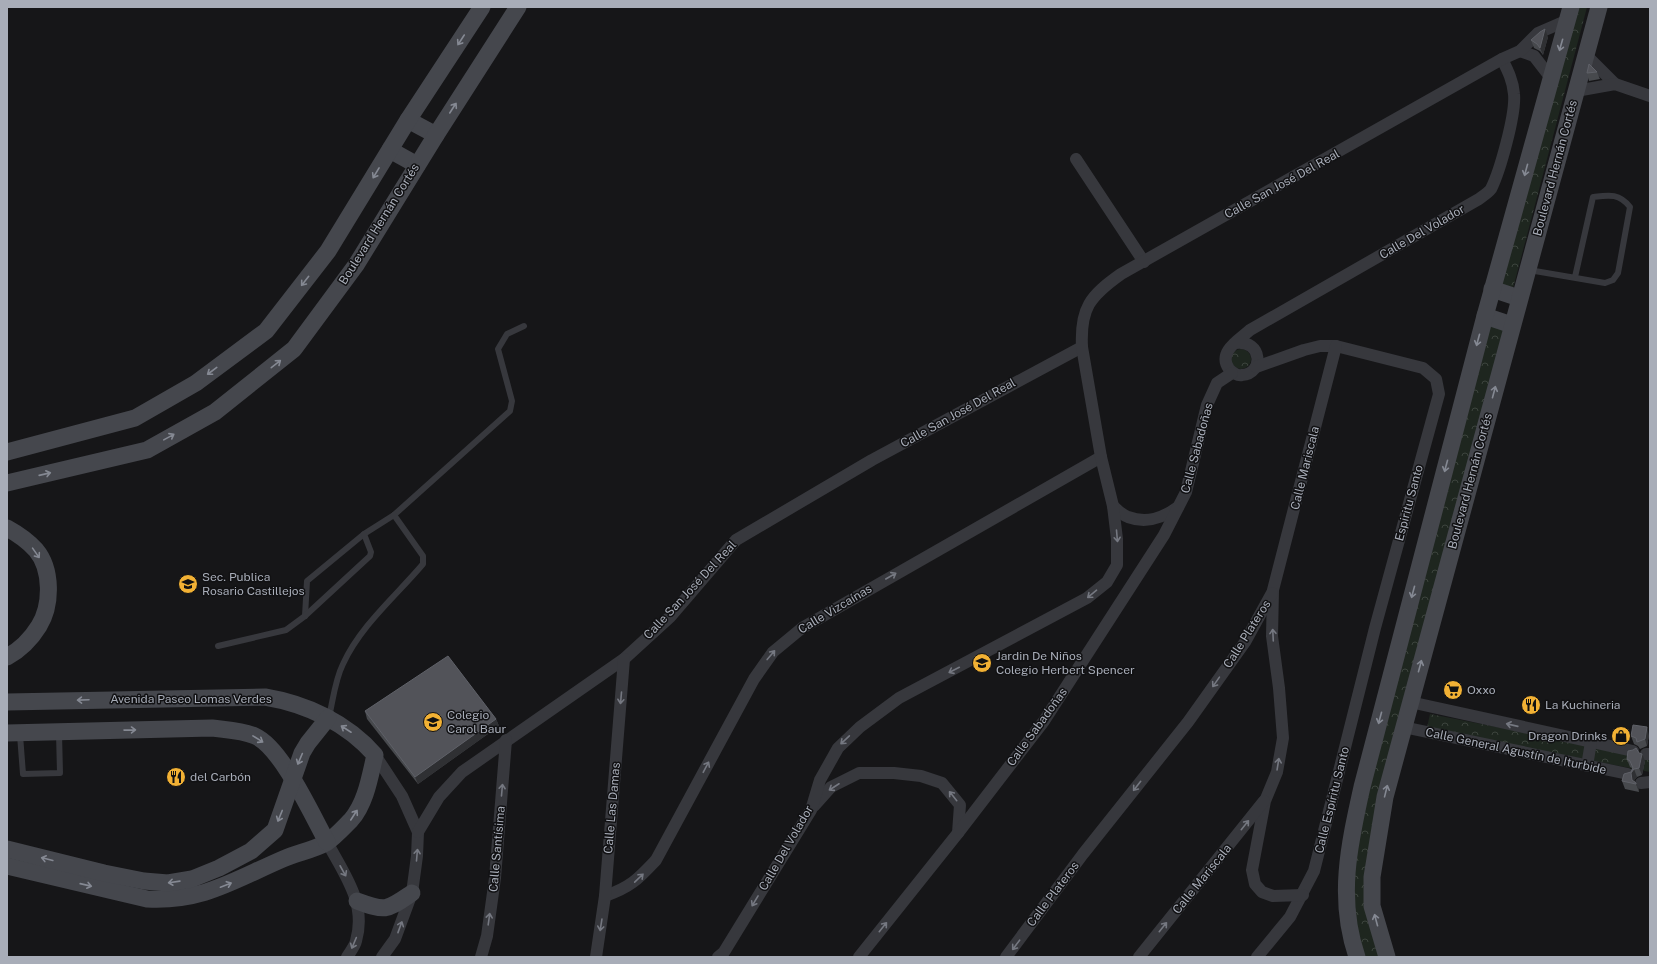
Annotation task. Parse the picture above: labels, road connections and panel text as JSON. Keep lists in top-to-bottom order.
{
  "streets": {
    "main road": ["Boulevard Hernán Cortés", "Avenida Paseo Lomas Verdes"],
    "street": [
      "Calle San José Del Real",
      "Calle Del Volador",
      "Calle Sabadoñas",
      "Calle Mariscala",
      "Espiritu Santo",
      "Calle Vizcaínas",
      "Calle Plateros",
      "Calle General Agustín de Iturbide",
      "Calle Espíritu Santo",
      "Calle Las Damas",
      "Calle Santísima"
    ]
  },
  "crossings": [
    ["Boulevard Hernán Cortés", "Calle General Agustín de Iturbide"],
    ["Calle San José Del Real", "Calle Del Volador"],
    ["Calle San José Del Real", "Calle Vizcaínas"],
    ["Calle San José Del Real", "Avenida Paseo Lomas Verdes"],
    ["Calle San José Del Real", "Calle Las Damas"],
    ["Calle San José Del Real", "Calle Santísima"],
    ["Calle Del Volador", "Calle Sabadoñas"],
    ["Calle Del Volador", "Calle Vizcaínas"],
    ["Calle Mariscala", "Espiritu Santo"],
    ["Calle Mariscala", "Calle Plateros"],
    ["Espiritu Santo", "Calle Espíritu Santo"],
    ["Calle Vizcaínas", "Calle Las Damas"],
    ["Calle Plateros", "Calle Espíritu Santo"]
  ],
  "one_way": [
    "Calle Del Volador",
    "Calle Mariscala",
    "Calle Vizcaínas",
    "Calle Las Damas",
    "Calle Santísima"
  ],
  "places": {
    "school or university": ["Sec. Publica Rosario Castillejos", "Jardin De Niños Colegio Herbert Spencer", "Colegio Carol Baur"],
    "supermarket": ["Oxxo"],
    "restaurant": ["La Kuchineria", "del Carbón"],
    "shop": ["Dragon Drinks"]
  }
}
